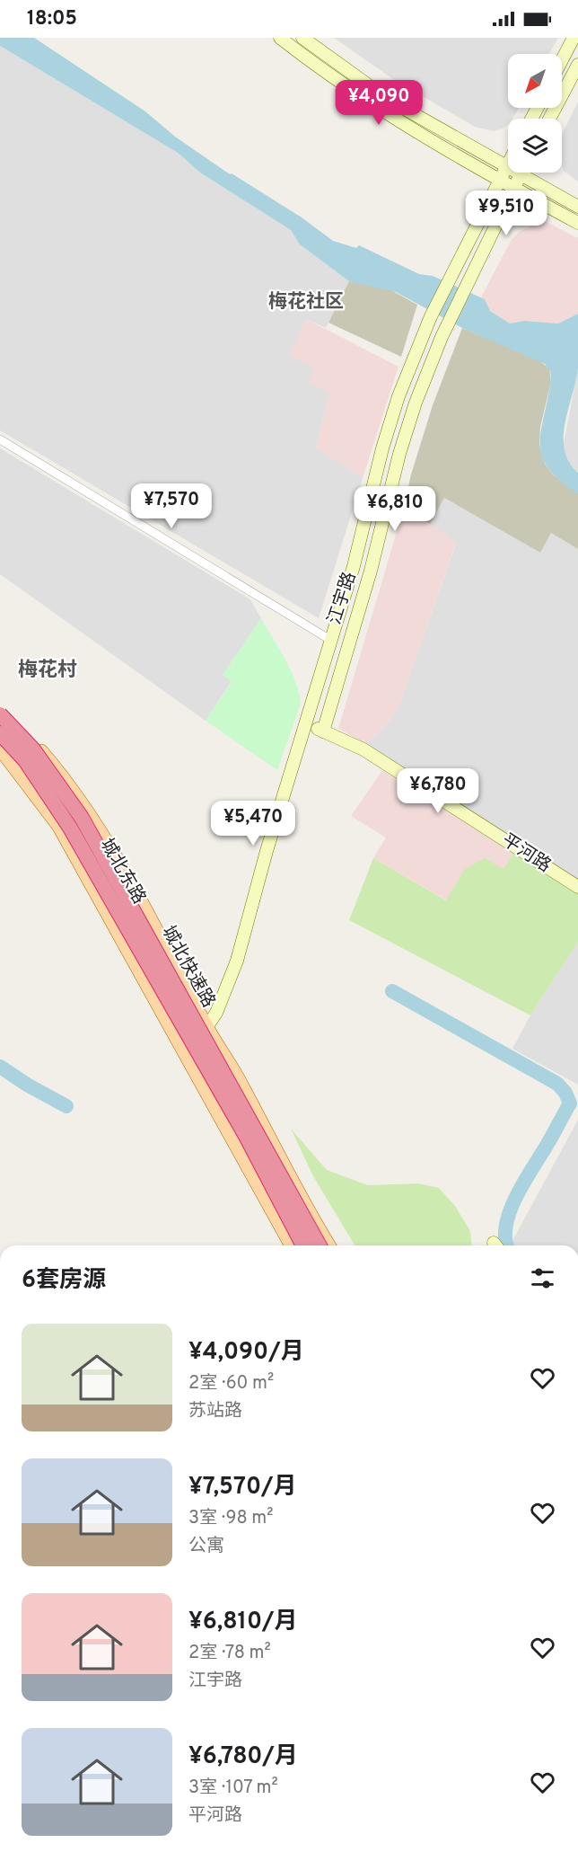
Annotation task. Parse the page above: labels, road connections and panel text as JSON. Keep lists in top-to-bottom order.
{
  "streets": {
    "highway": ["城北快速路"],
    "main road": ["江宇路", "平河路", "城北东路"]
  },
  "crossings": [
    ["江宇路", "平河路"],
    ["江宇路", "城北东路"]
  ],
  "districts": ["梅花社区", "梅花村"],
  "north": "bottom left",
  "page": {
    "status": "18:05",
    "price": [
      "¥4,090",
      "¥9,510",
      "¥7,570",
      "¥6,810",
      "¥6,780",
      "¥5,470"
    ],
    "heading": "6套房源",
    "list": [
      {
        "name": "¥4,090/月",
        "note": "2室 · 60 m² · 苏站路"
      },
      {
        "name": "¥7,570/月",
        "note": "3室 · 98 m² · 公寓"
      },
      {
        "name": "¥6,810/月",
        "note": "2室 · 78 m² · 江宇路"
      },
      {
        "name": "¥6,780/月",
        "note": "3室 · 107 m² · 平河路"
      }
    ]
  }
}
